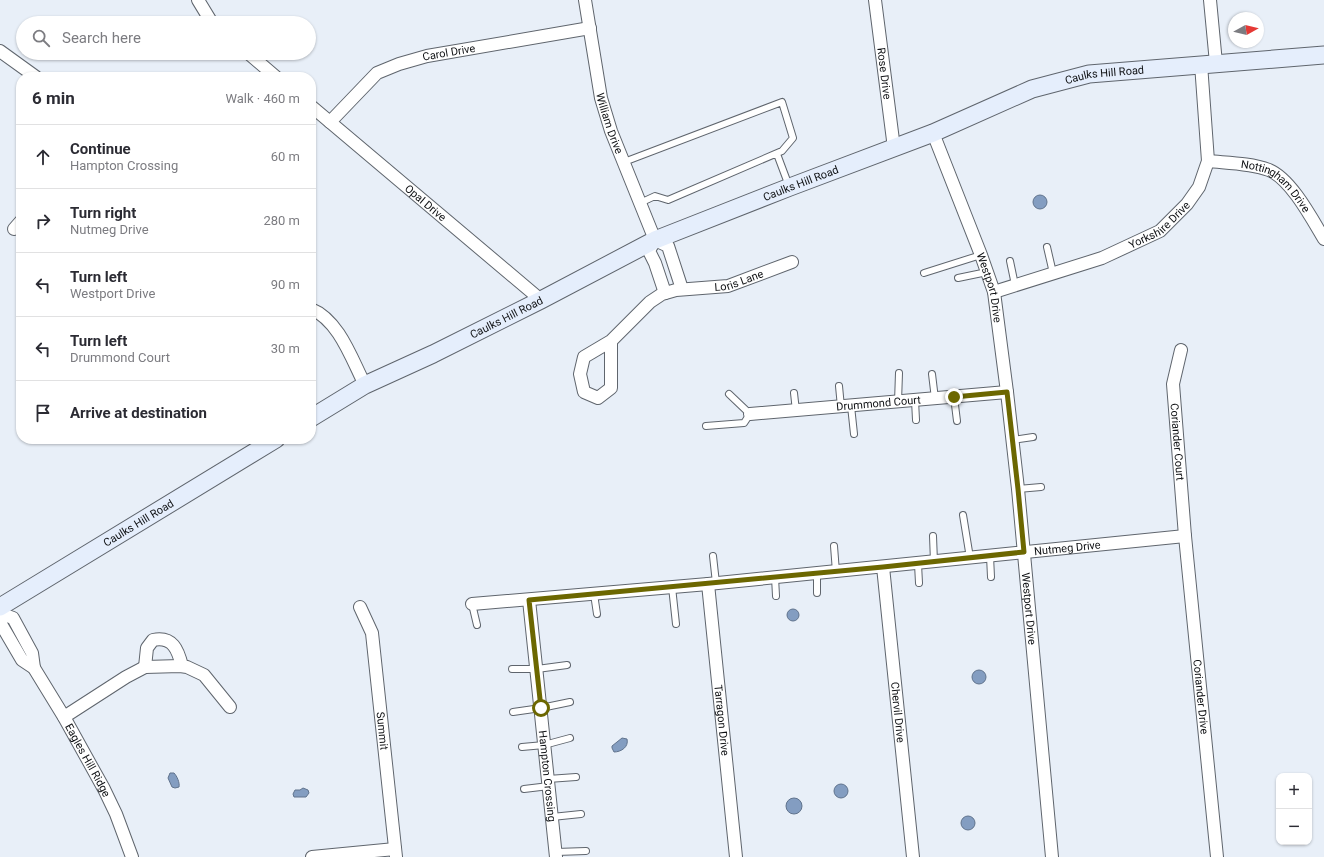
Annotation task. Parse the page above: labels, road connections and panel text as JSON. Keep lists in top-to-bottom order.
{
  "streets": {
    "main road": ["Caulks Hill Road"],
    "street": [
      "Carol Drive",
      "Rose Drive",
      "William Drive",
      "Nottingham Drive",
      "Opal Drive",
      "Yorkshire Drive",
      "Loris Lane",
      "Westport Drive",
      "Drummond Court",
      "Coriander Court",
      "Nutmeg Drive",
      "Coriander Drive",
      "Chervil Drive",
      "Tarragon Drive",
      "Summit",
      "Eagles Hill Ridge",
      "Hampton Crossing"
    ]
  },
  "crossings": [
    ["Carol Drive", "William Drive"],
    ["Carol Drive", "Opal Drive"],
    ["Rose Drive", "Caulks Hill Road"],
    ["Caulks Hill Road", "William Drive"],
    ["Caulks Hill Road", "Opal Drive"],
    ["Caulks Hill Road", "Yorkshire Drive"],
    ["Caulks Hill Road", "Westport Drive"],
    ["Caulks Hill Road", "Eagles Hill Ridge"],
    ["Nottingham Drive", "Yorkshire Drive"],
    ["Yorkshire Drive", "Westport Drive"],
    ["Westport Drive", "Drummond Court"],
    ["Westport Drive", "Nutmeg Drive"],
    ["Coriander Court", "Nutmeg Drive"],
    ["Coriander Court", "Coriander Drive"],
    ["Nutmeg Drive", "Coriander Drive"],
    ["Nutmeg Drive", "Chervil Drive"],
    ["Nutmeg Drive", "Tarragon Drive"],
    ["Nutmeg Drive", "Hampton Crossing"]
  ],
  "north": "right",
  "page": {
    "search": "Search here",
    "heading": ["6 min", "Walk · 460 m"],
    "list": [
      ["Continue", "Hampton Crossing", "60 m"],
      ["Turn right", "Nutmeg Drive", "280 m"],
      ["Turn left", "Westport Drive", "90 m"],
      ["Turn left", "Drummond Court", "30 m"],
      "Arrive at destination"
    ],
    "map_buttons": ["+", "−"]
  }
}
